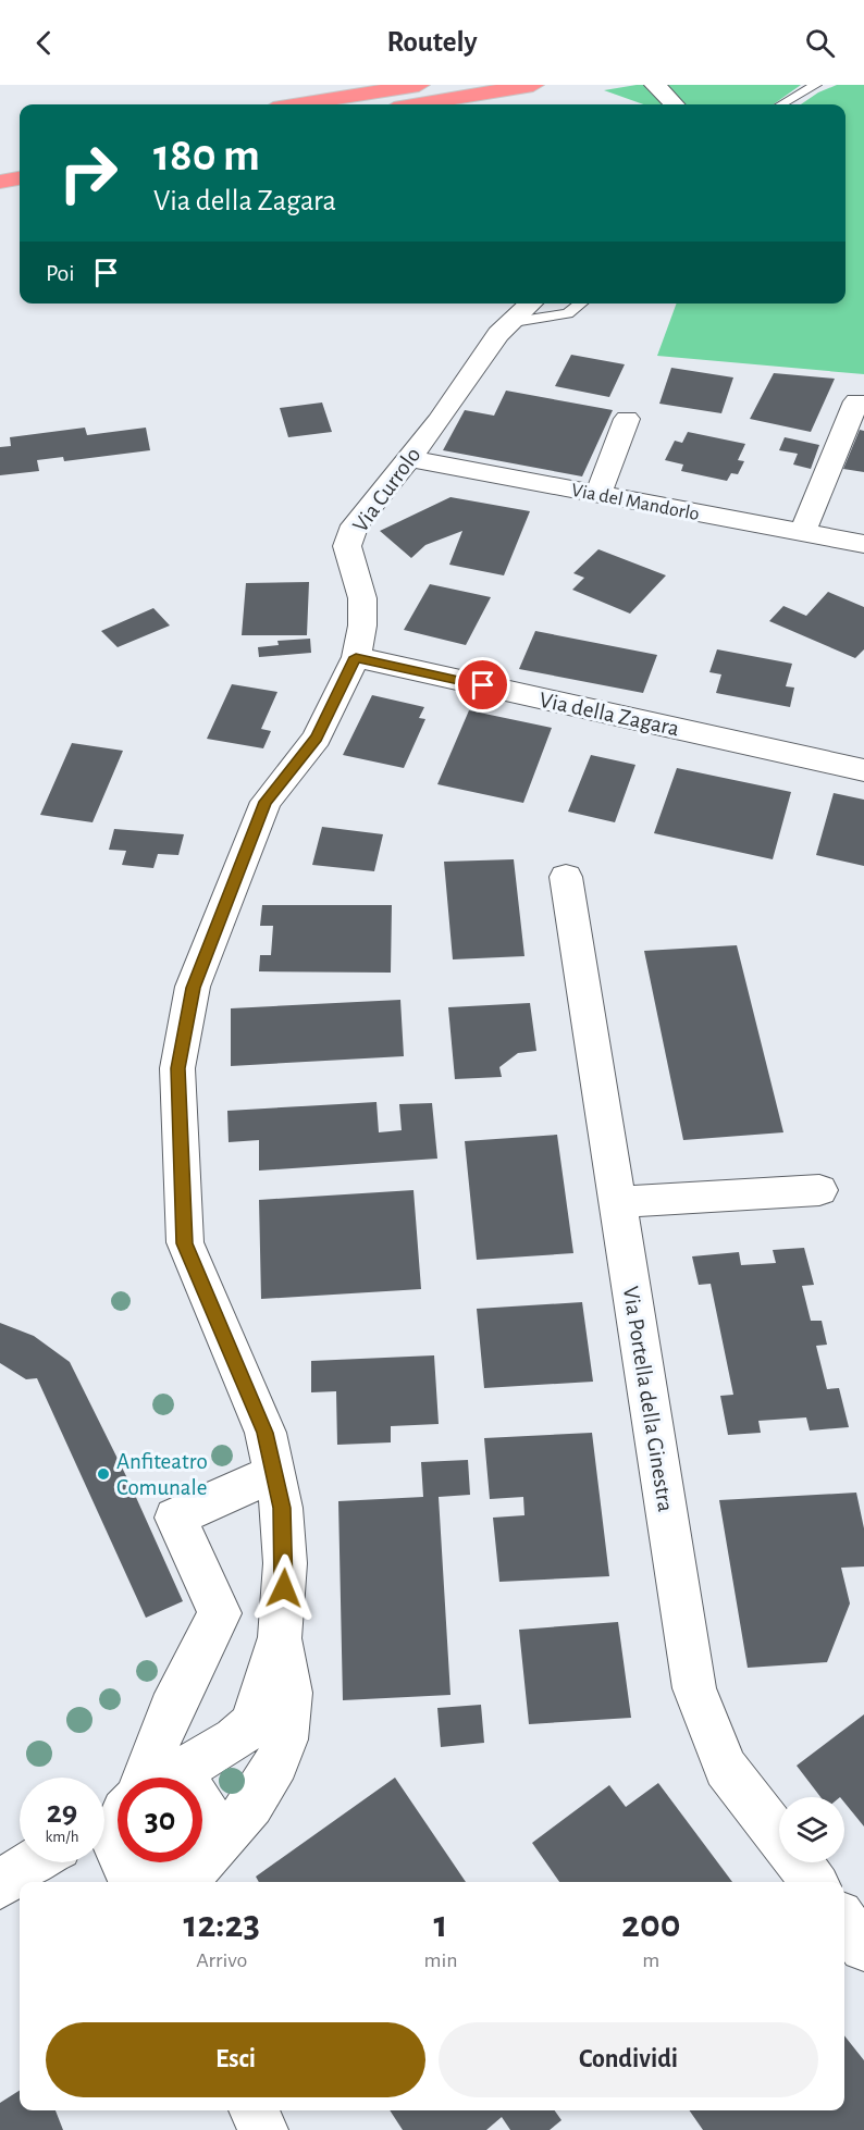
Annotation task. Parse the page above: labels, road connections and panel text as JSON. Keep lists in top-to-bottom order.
{
  "streets": {
    "street": [
      "Via Currolo",
      "Via del Mandorlo",
      "Via della Zagara",
      "Via Portella della Ginestra"
    ]
  },
  "crossings": [
    ["Via Currolo", "Via del Mandorlo"],
    ["Via Currolo", "Via della Zagara"]
  ],
  "places": ["Anfiteatro Comunale"],
  "page": {
    "header": "Routely",
    "turn": ["180 m", "Via della Zagara"],
    "then": "Poi",
    "speed": "29 km/h",
    "limit": "30",
    "eta": [
      "12:23",
      "Arrivo",
      "1",
      "min",
      "200",
      "m"
    ],
    "buttons": ["Esci", "Condividi"]
  }
}
